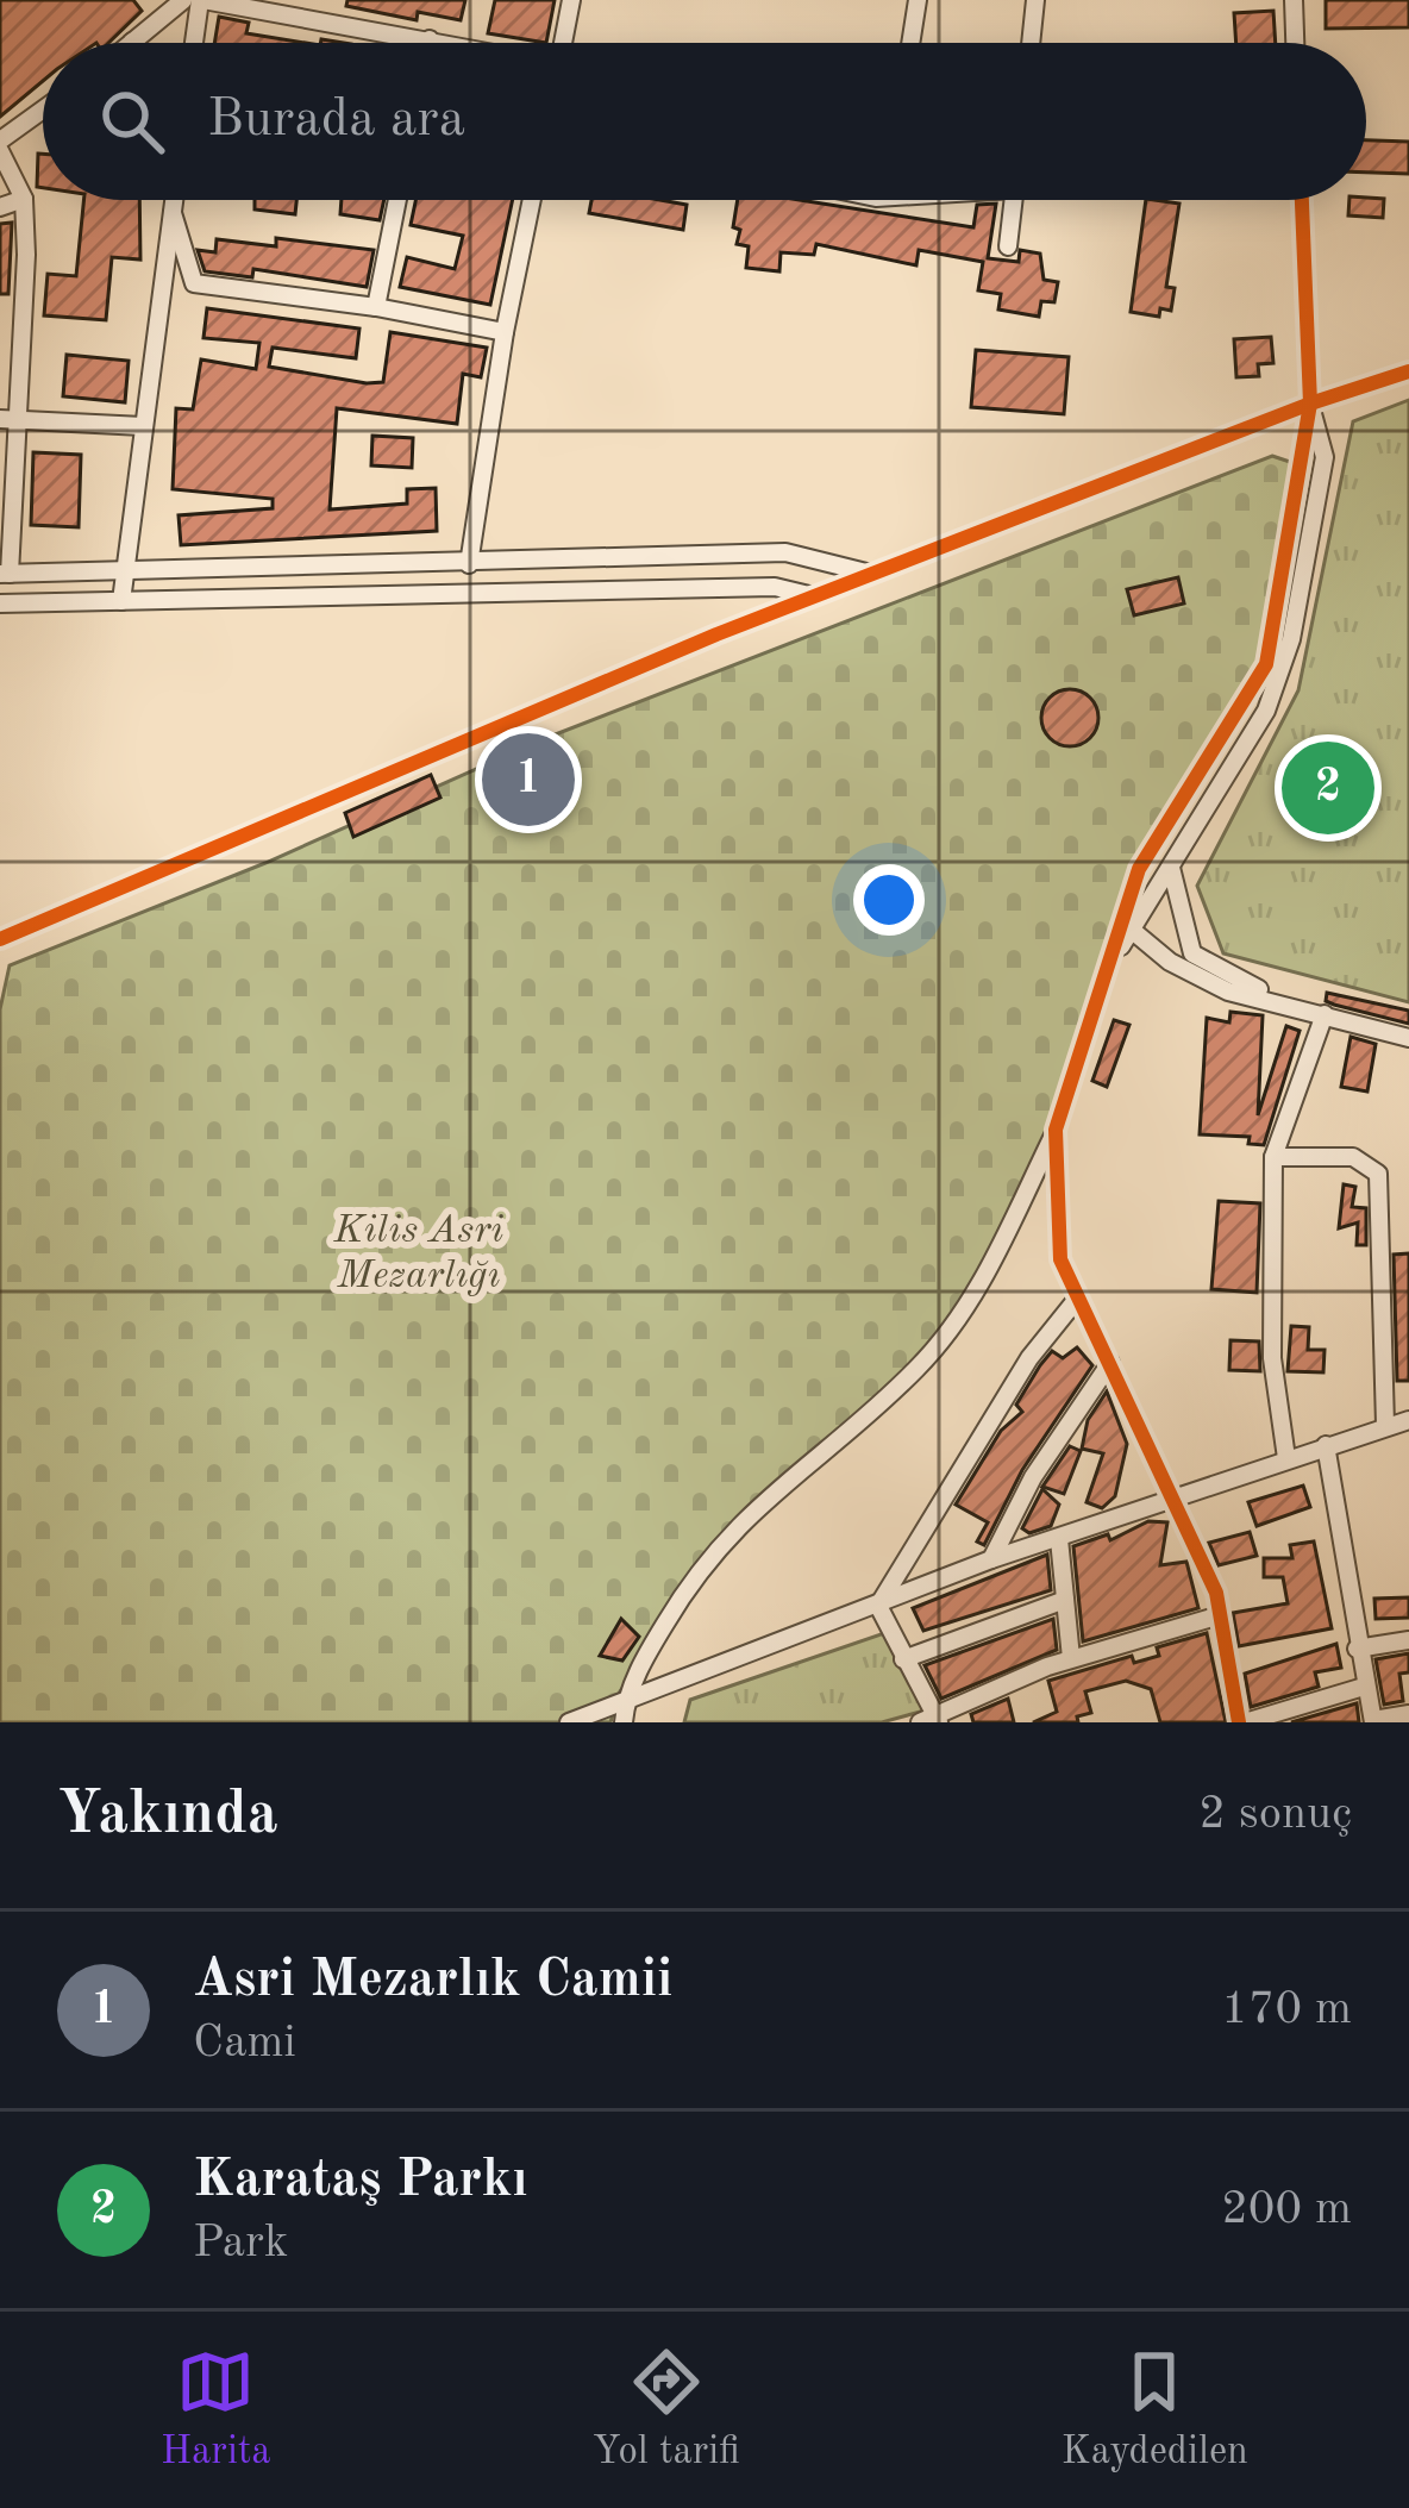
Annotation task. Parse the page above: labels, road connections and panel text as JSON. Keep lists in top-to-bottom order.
{
  "parks": ["Kilis Asri Mezarlığı"],
  "page": {
    "search": "Burada ara",
    "pins": ["1", "2"],
    "heading": ["Yakında", "2 sonuç"],
    "list": [
      {
        "mark": "1",
        "name": "Asri Mezarlık Camii",
        "note": "Cami",
        "value": "170 m"
      },
      {
        "mark": "2",
        "name": "Karataş Parkı",
        "note": "Park",
        "value": "200 m"
      }
    ],
    "nav": ["Harita", "Yol tarifi", "Kaydedilen"]
  }
}
